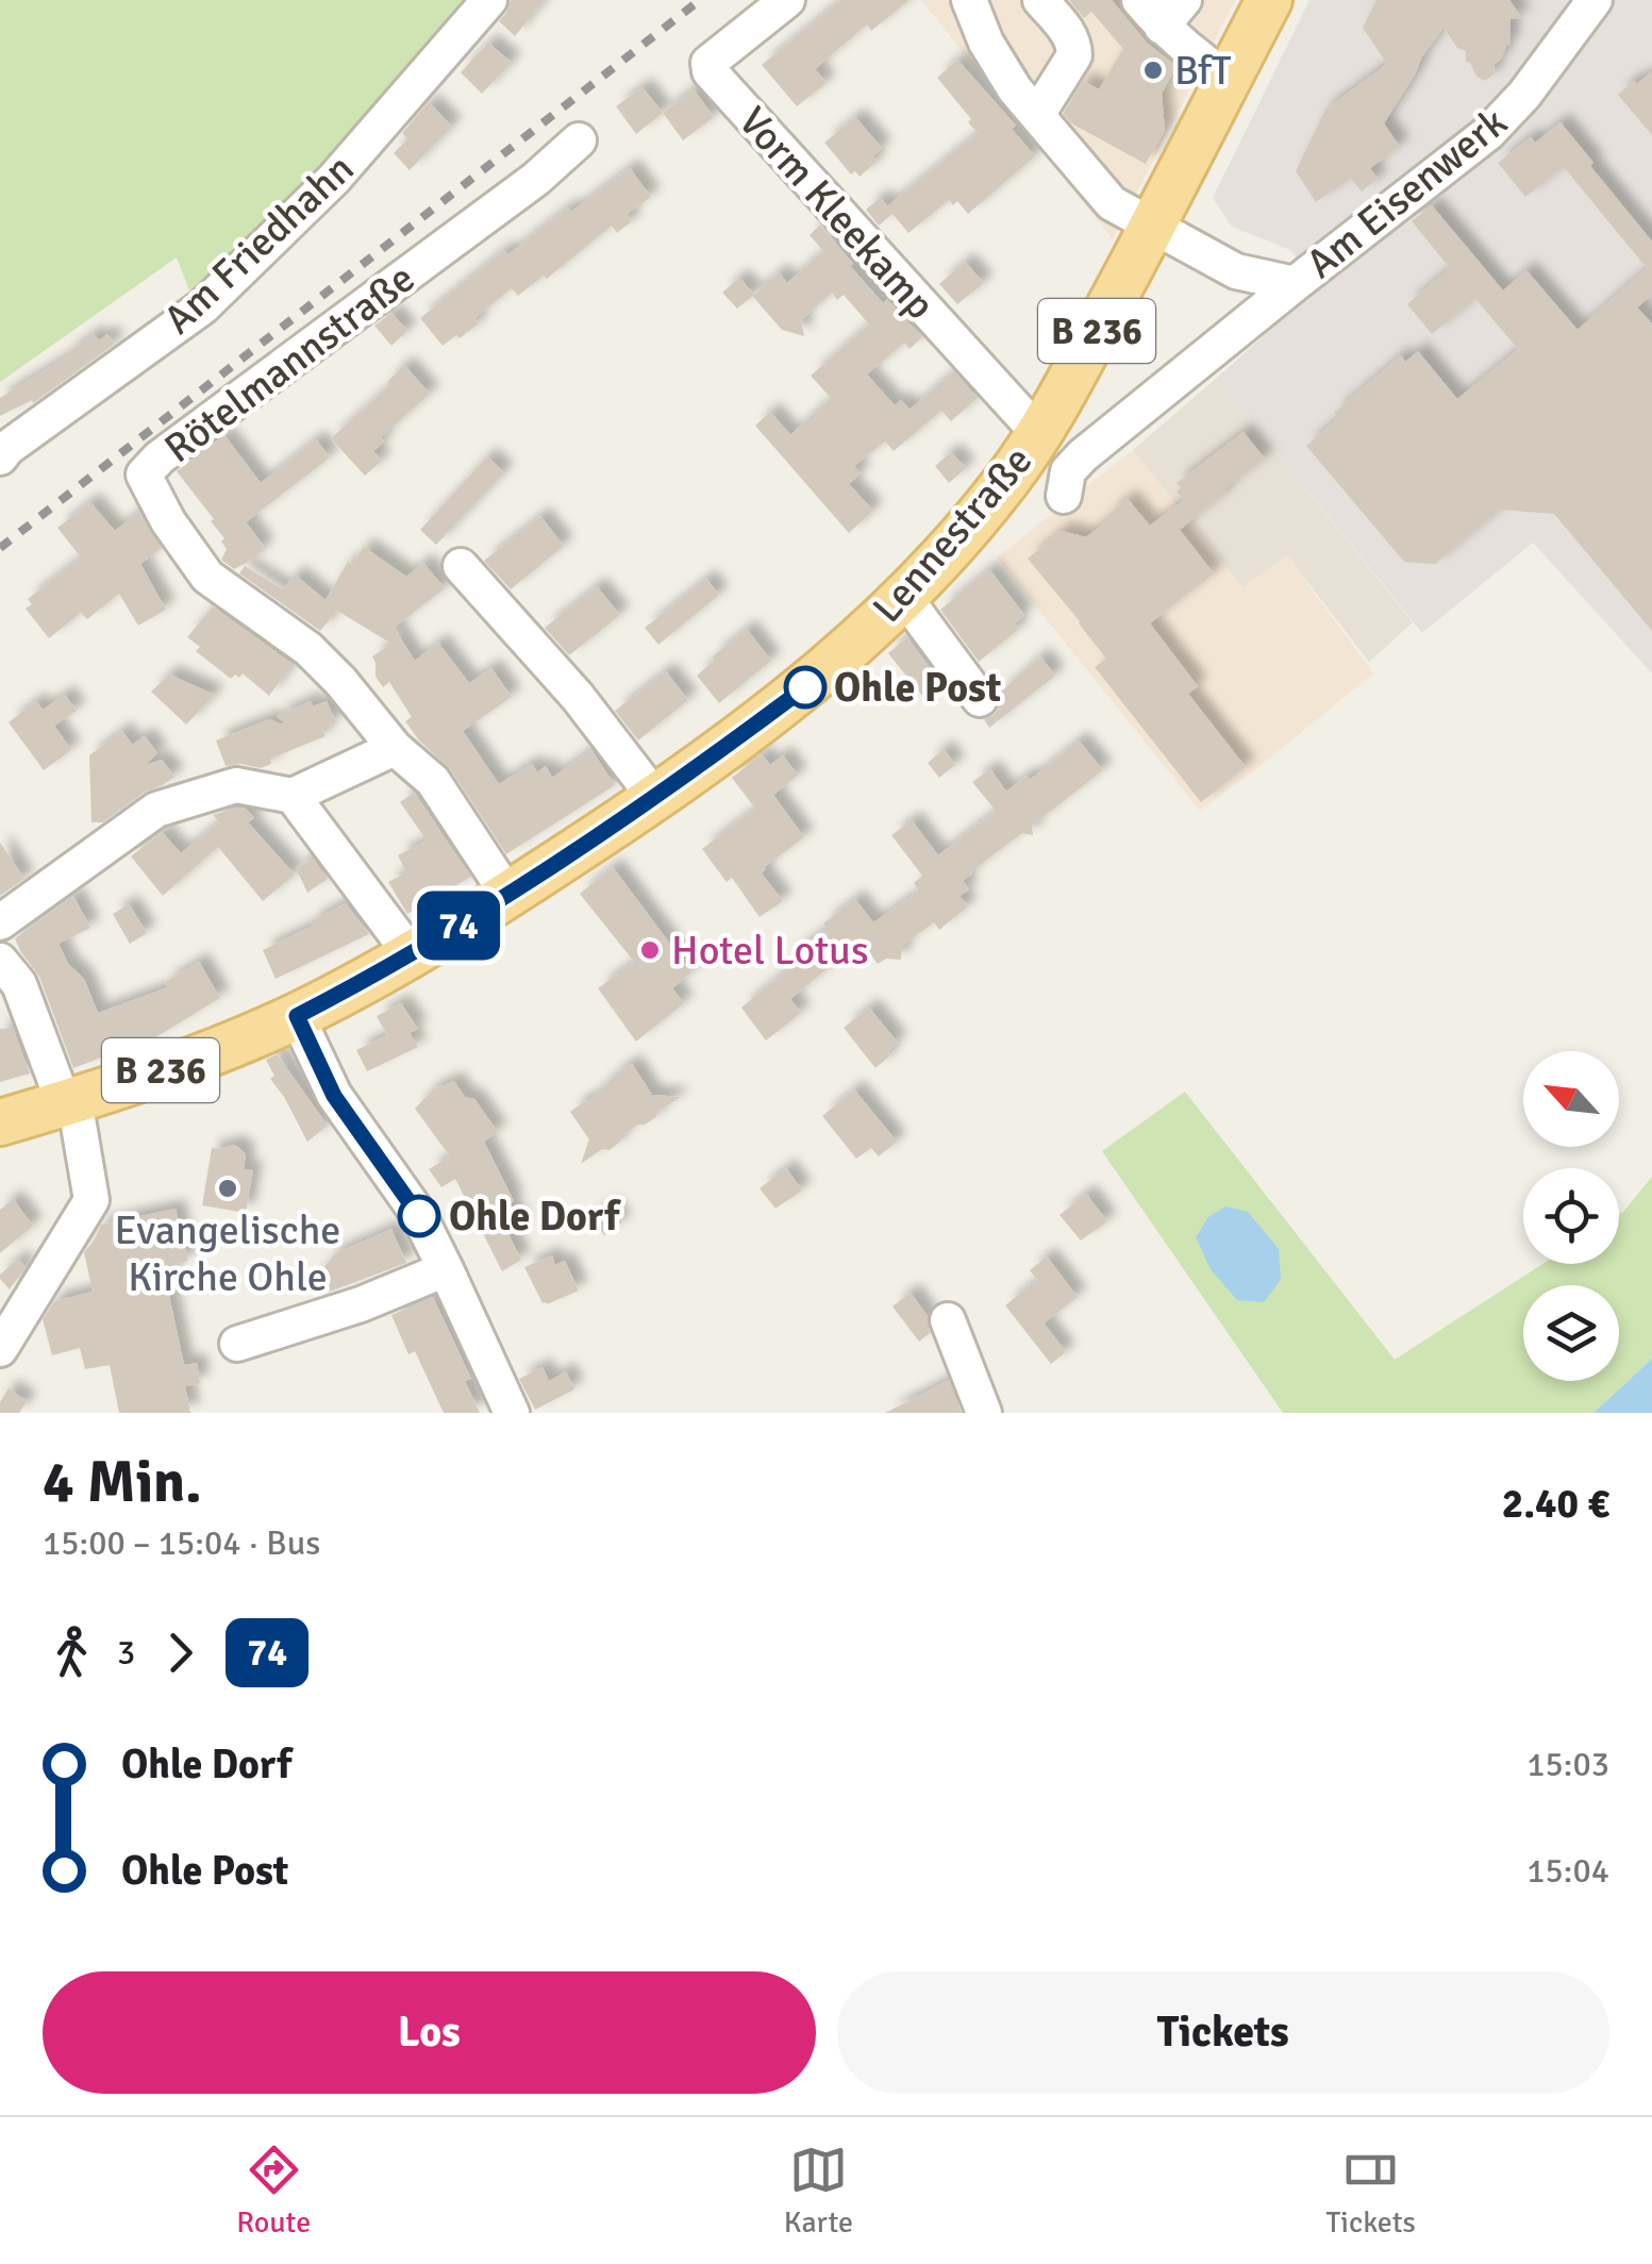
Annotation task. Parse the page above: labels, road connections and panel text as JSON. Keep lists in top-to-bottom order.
{
  "streets": {
    "main road": ["B 236", "Lennestraße"],
    "street": [
      "Am Eisenwerk",
      "Vorm Kleekamp",
      "Am Friedhahn",
      "Rötelmannstraße"
    ]
  },
  "crossings": [
    ["Am Eisenwerk", "Lennestraße"],
    ["Vorm Kleekamp", "Lennestraße"],
    ["Rötelmannstraße", "Lennestraße"]
  ],
  "places": [
    "BfT",
    "Ohle Post",
    "Hotel Lotus",
    "Evangelische Kirche Ohle",
    "Ohle Dorf"
  ],
  "lines": ["bus line 74"],
  "north": "top left",
  "page": {
    "on_map": "74",
    "heading": ["4 Min.", "15:00 – 15:04 · Bus", "2.40 €"],
    "legs": ["3", "74"],
    "list": [
      {
        "name": "Ohle Dorf",
        "value": "15:03"
      },
      {
        "name": "Ohle Post",
        "value": "15:04"
      }
    ],
    "buttons": ["Los", "Tickets"],
    "tabs": ["Route", "Karte", "Tickets"]
  }
}
